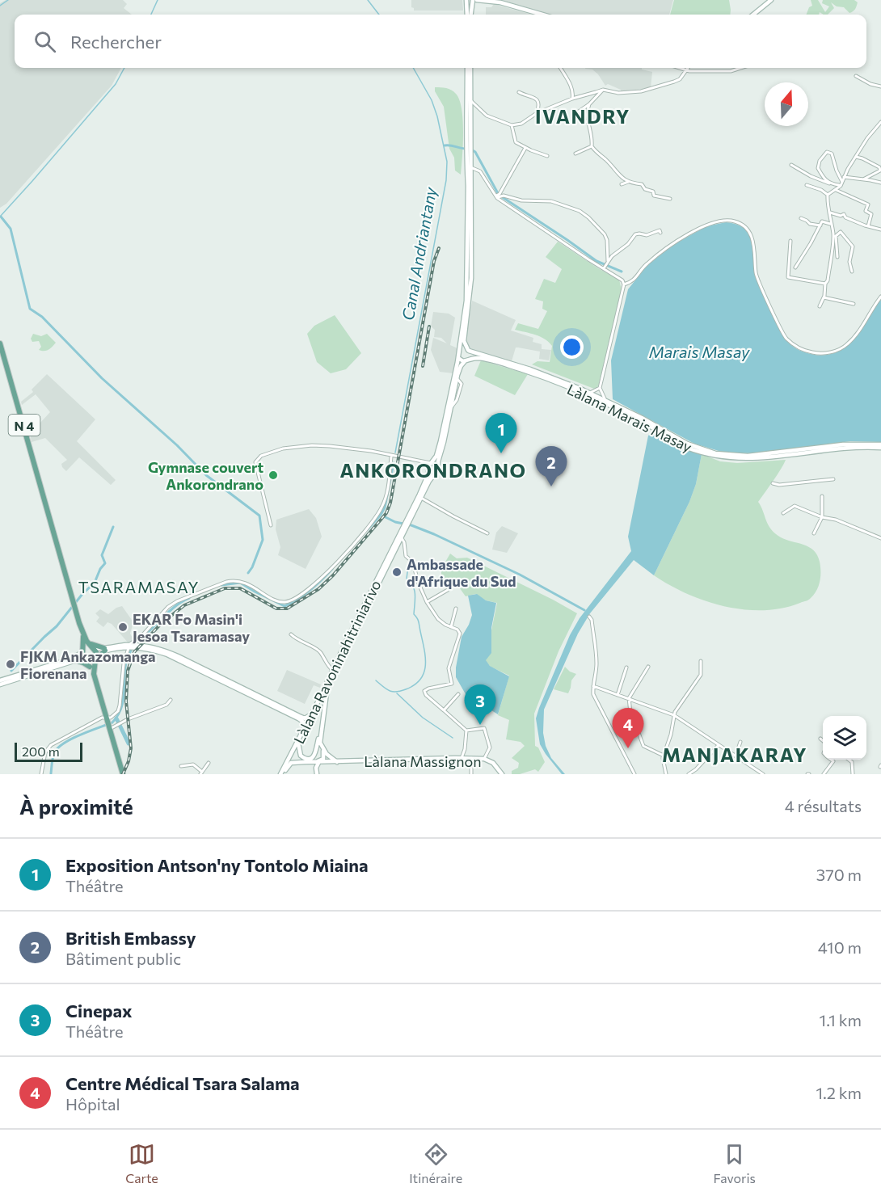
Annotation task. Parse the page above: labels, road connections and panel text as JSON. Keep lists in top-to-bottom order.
{
  "streets": {
    "main road": [
      "Làlana Marais Masay",
      "N 4",
      "Làlana Ravoninahitriniarivo",
      "Làlana Massignon"
    ]
  },
  "crossings": [
    ["Làlana Marais Masay", "Làlana Ravoninahitriniarivo"],
    ["Làlana Ravoninahitriniarivo", "Làlana Massignon"]
  ],
  "districts": [
    "IVANDRY",
    "ANKORONDRANO",
    "TSARAMASAY",
    "MANJAKARAY"
  ],
  "water": ["Canal Andriantany", "Marais Masay"],
  "places": [
    "Gymnase couvert Ankorondrano",
    "Ambassade d'Afrique du Sud",
    "EKAR Fo Masin'i Jesoa Tsaramasay",
    "FJKM Ankazomanga Fiorenana"
  ],
  "scale_bar": "200 m",
  "north": "top",
  "page": {
    "search": "Rechercher",
    "pins": [
      "1",
      "2",
      "3",
      "4"
    ],
    "scale": "200 m",
    "heading": ["À proximité", "4 résultats"],
    "list": [
      {
        "mark": "1",
        "name": "Exposition Antson'ny Tontolo Miaina",
        "note": "Théâtre",
        "value": "370 m"
      },
      {
        "mark": "2",
        "name": "British Embassy",
        "note": "Bâtiment public",
        "value": "410 m"
      },
      {
        "mark": "3",
        "name": "Cinepax",
        "note": "Théâtre",
        "value": "1.1 km"
      },
      {
        "mark": "4",
        "name": "Centre Médical Tsara Salama",
        "note": "Hôpital",
        "value": "1.2 km"
      }
    ],
    "nav": ["Carte", "Itinéraire", "Favoris"]
  }
}
